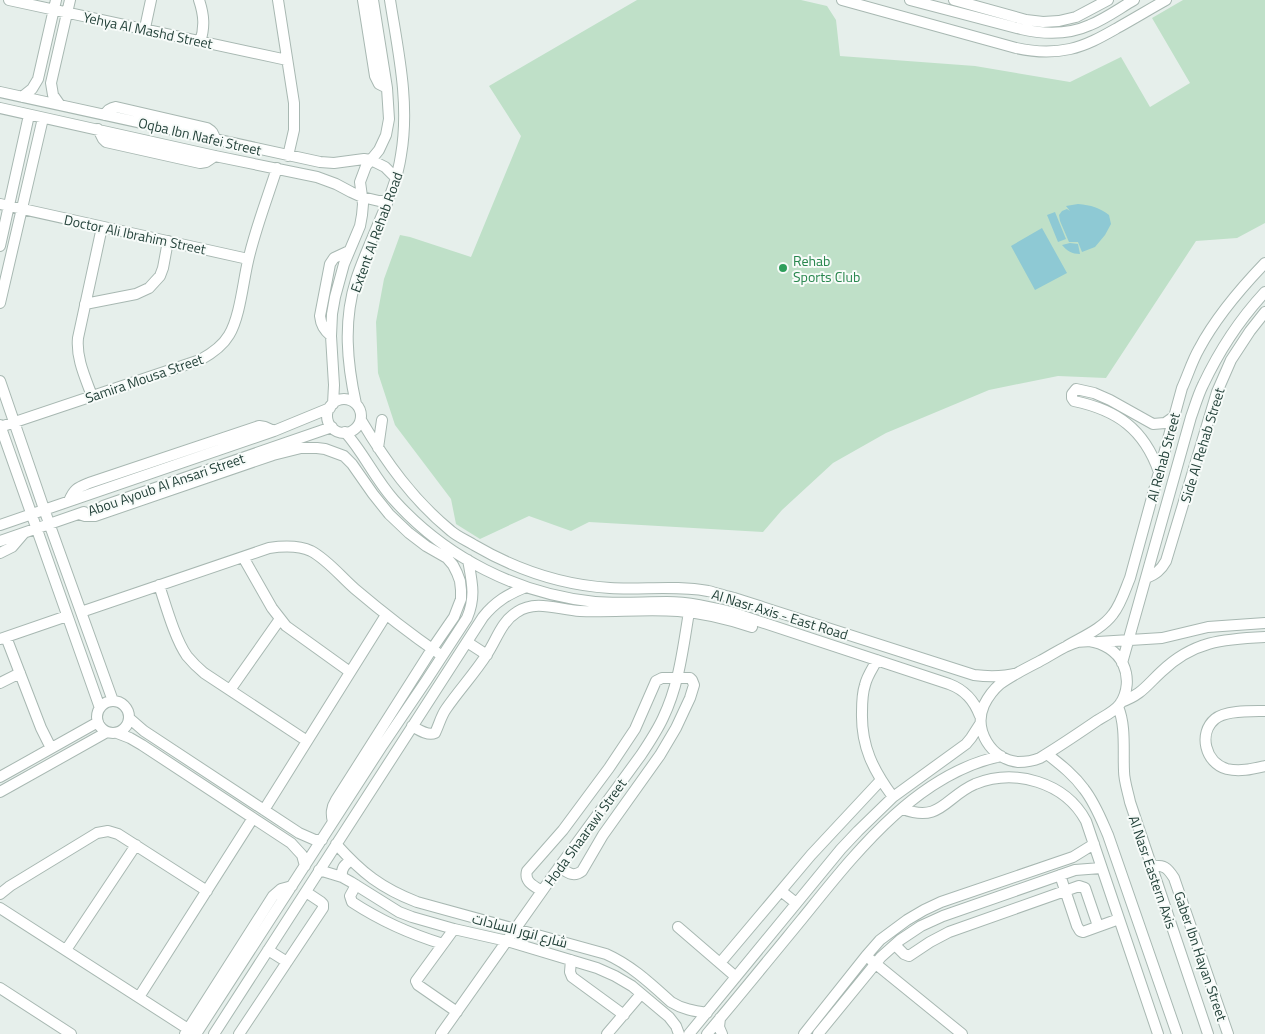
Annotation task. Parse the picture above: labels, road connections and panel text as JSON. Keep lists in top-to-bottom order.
{
  "streets": {
    "street": [
      "Yehya Al Mashd Street",
      "Oqba Ibn Nafei Street",
      "Extent Al Rehab Road",
      "Doctor Ali Ibrahim Street",
      "Samira Mousa Street",
      "Side Al Rehab Street",
      "Al Rehab Street",
      "Abou Ayoub Al Ansari Street",
      "Al Nasr Axis - East Road",
      "Hoda Shaarawi Street",
      "Al Nasr Eastern Axis",
      "شارع انور السادات",
      "Gaber Ibn Hayan Street"
    ]
  },
  "crossings": [
    ["Oqba Ibn Nafei Street", "Extent Al Rehab Road"],
    ["Oqba Ibn Nafei Street", "Samira Mousa Street"],
    ["Extent Al Rehab Road", "Abou Ayoub Al Ansari Street"],
    ["Extent Al Rehab Road", "Al Nasr Axis - East Road"],
    ["Doctor Ali Ibrahim Street", "Samira Mousa Street"],
    ["Side Al Rehab Street", "Al Rehab Street"],
    ["Al Rehab Street", "Al Nasr Axis - East Road"],
    ["Al Rehab Street", "شارع انور السادات"],
    ["Abou Ayoub Al Ansari Street", "Al Nasr Axis - East Road"],
    ["Hoda Shaarawi Street", "شارع انور السادات"],
    ["Al Nasr Eastern Axis", "Gaber Ibn Hayan Street"]
  ],
  "places": ["Rehab Sports Club"]
}
